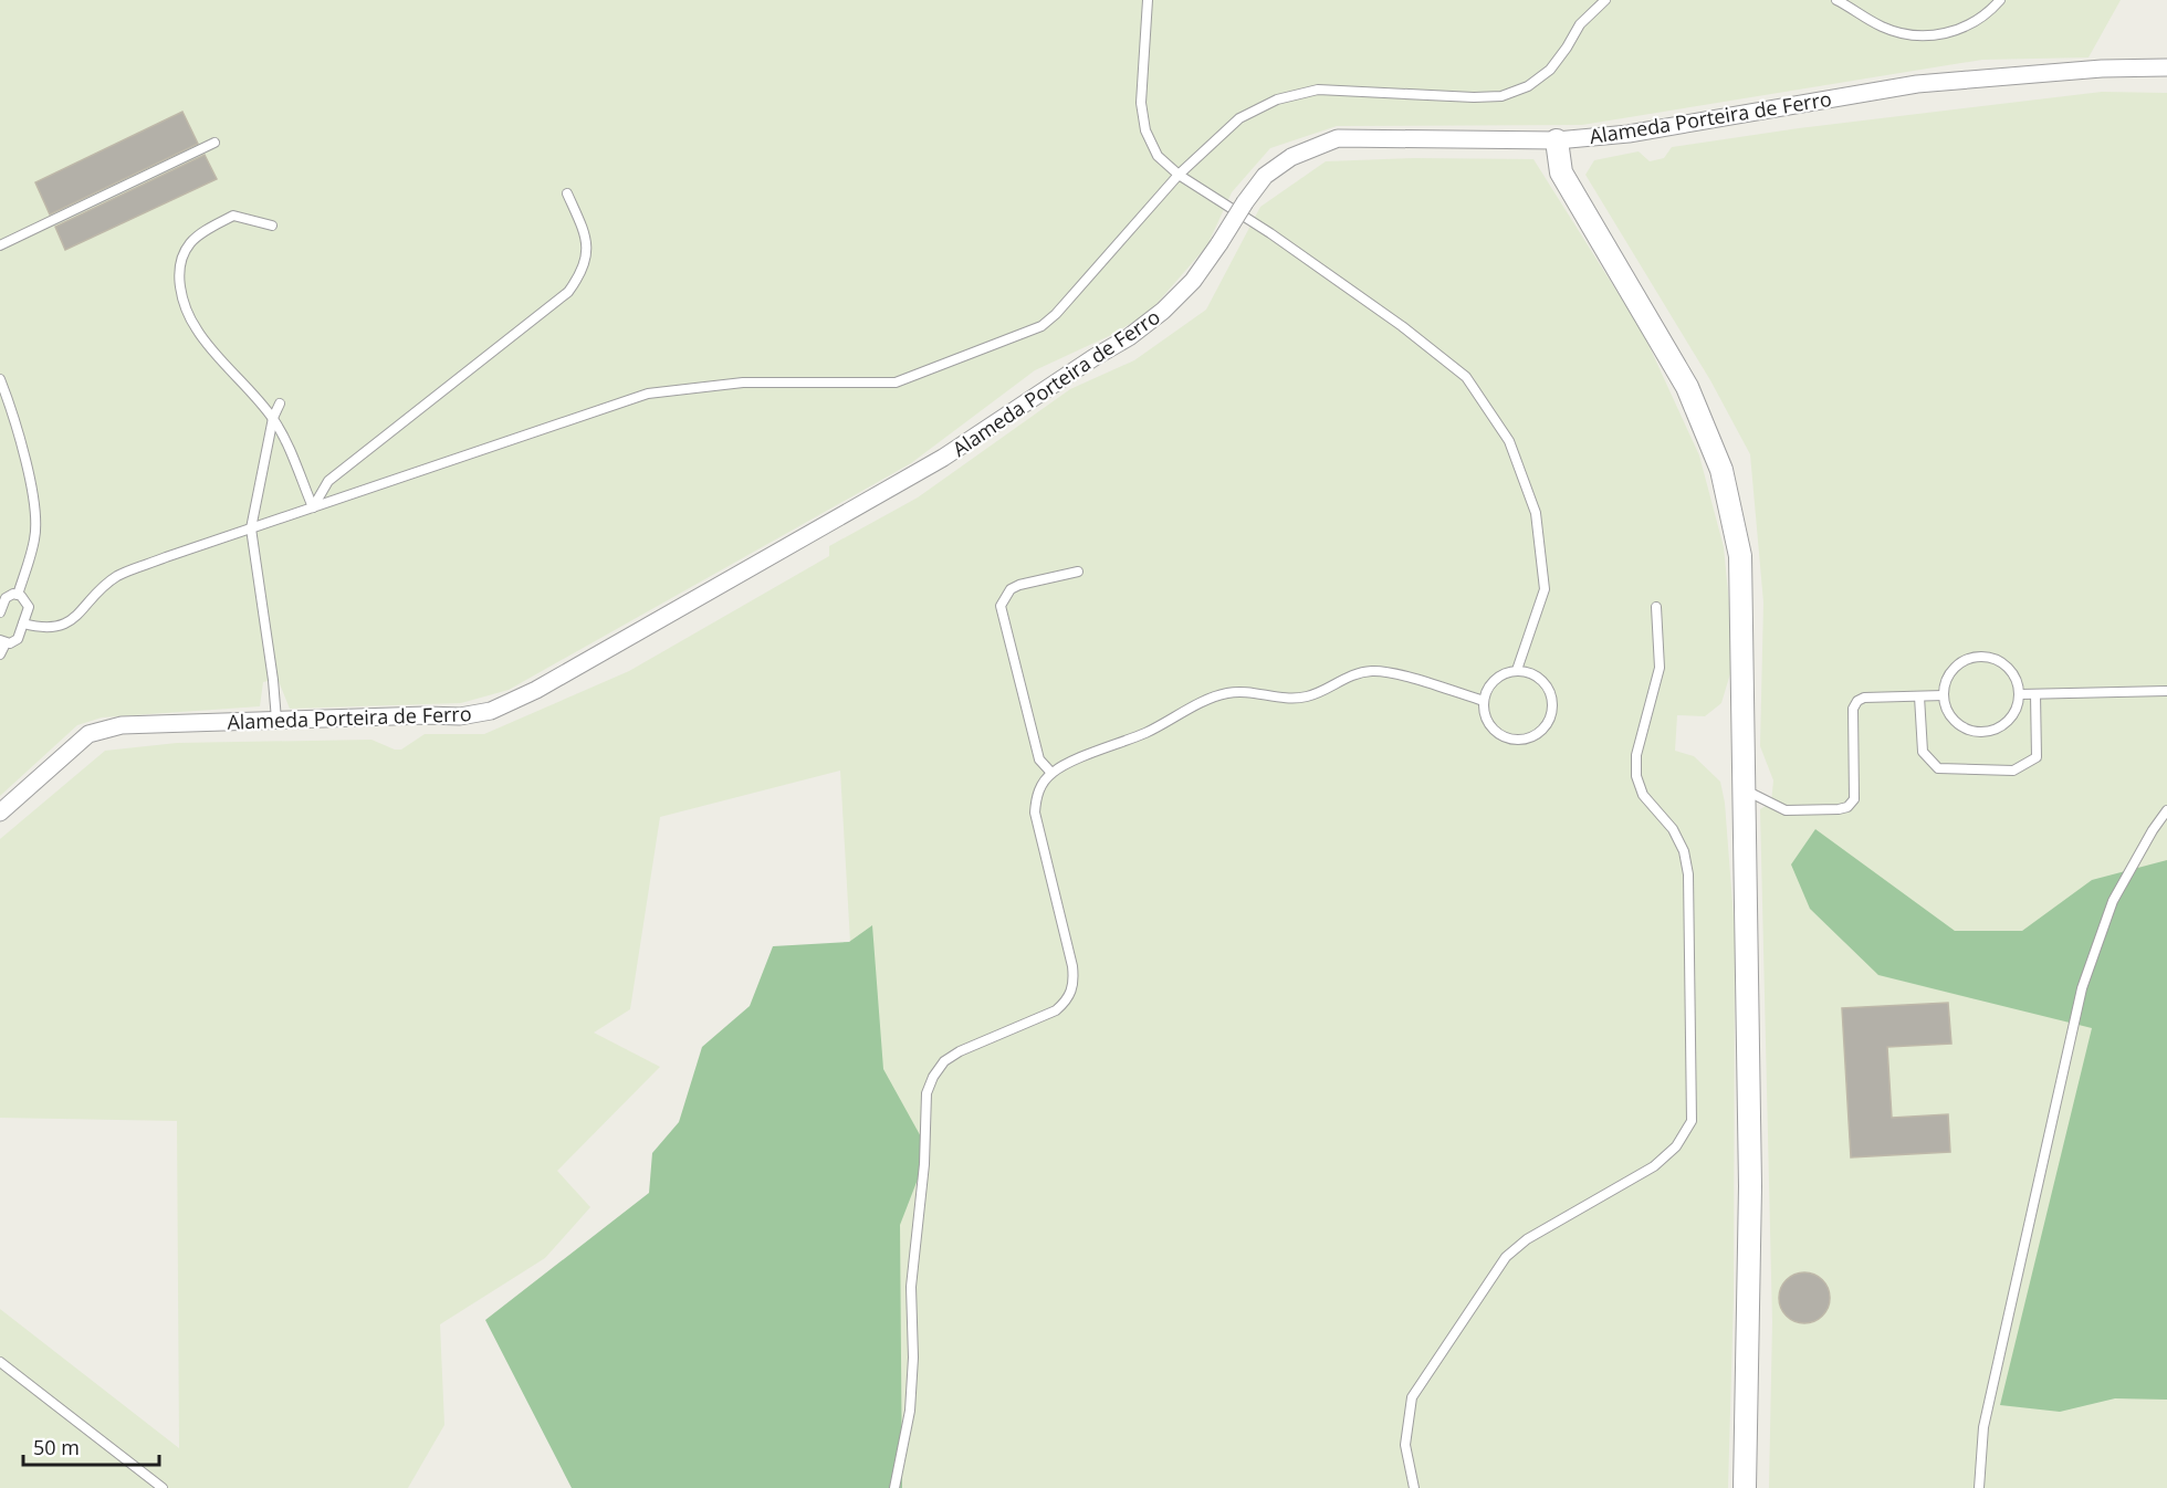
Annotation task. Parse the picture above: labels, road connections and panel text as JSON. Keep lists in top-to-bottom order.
{
  "streets": {
    "street": ["Alameda Porteira de Ferro"]
  },
  "scale_bar": "50 m"
}
